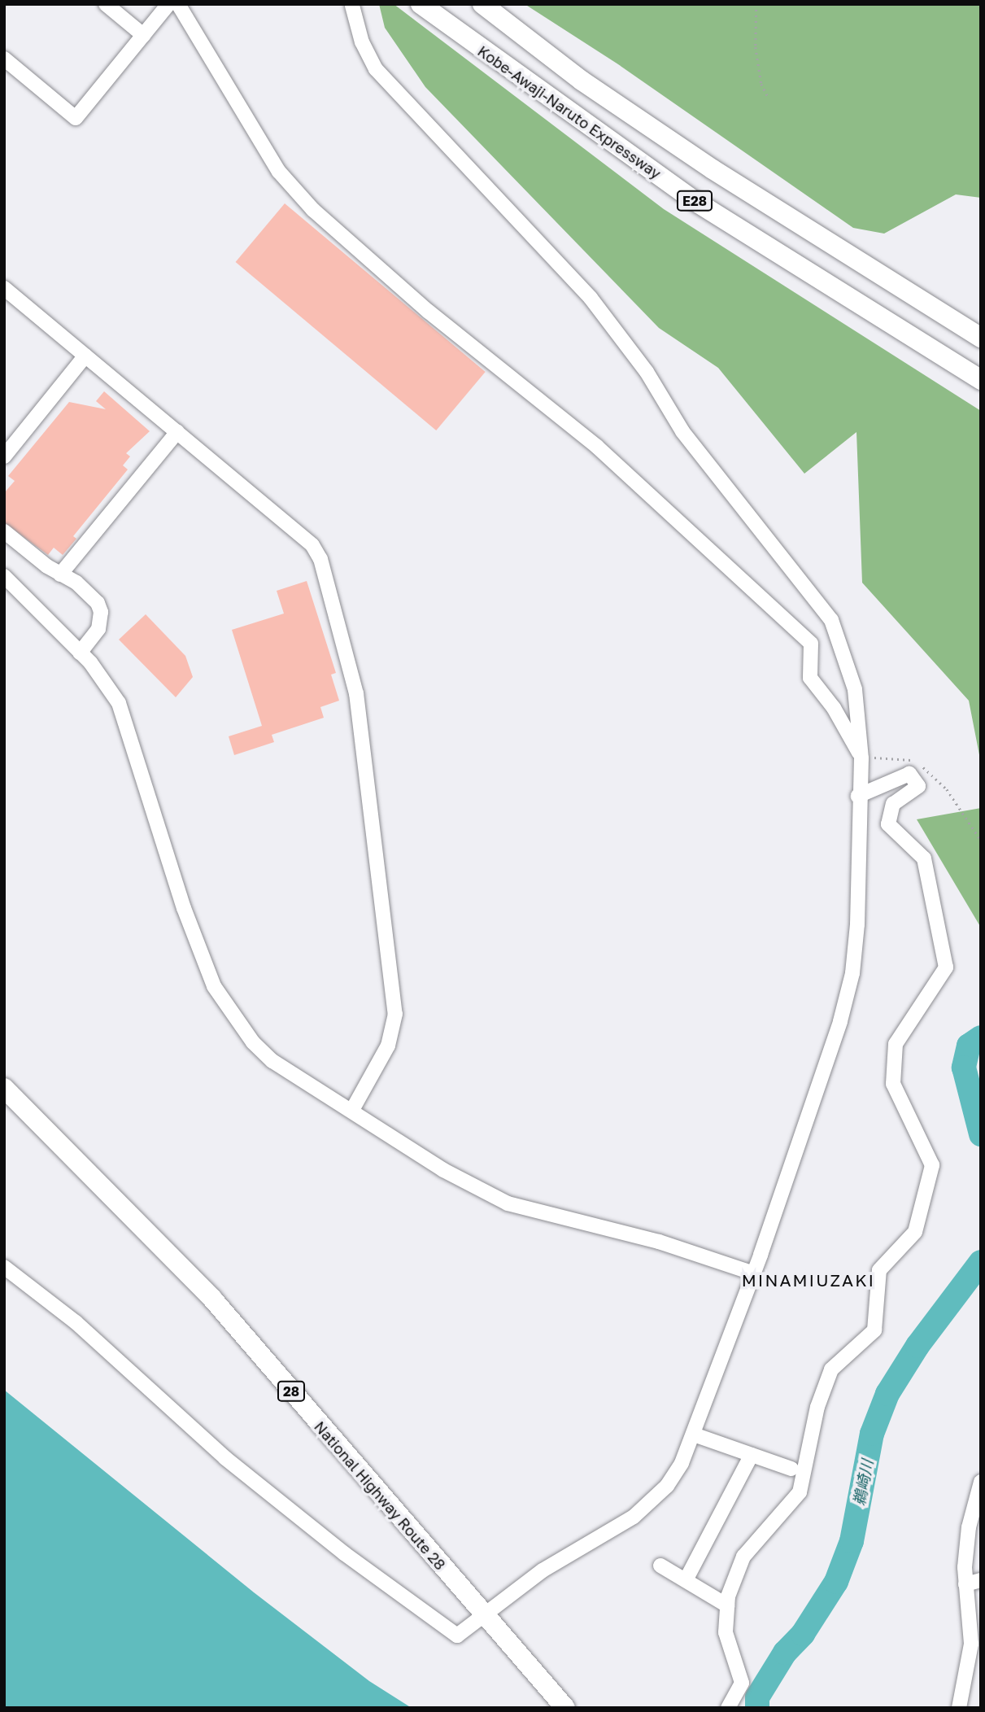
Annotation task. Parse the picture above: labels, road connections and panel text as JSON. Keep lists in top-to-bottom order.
{
  "streets": {
    "highway": [
      "Kobe-Awaji-Naruto Expressway",
      "E28",
      "28",
      "National Highway Route 28"
    ]
  },
  "districts": ["MINAMIUZAKI"],
  "water": ["鵜崎川"]
}
